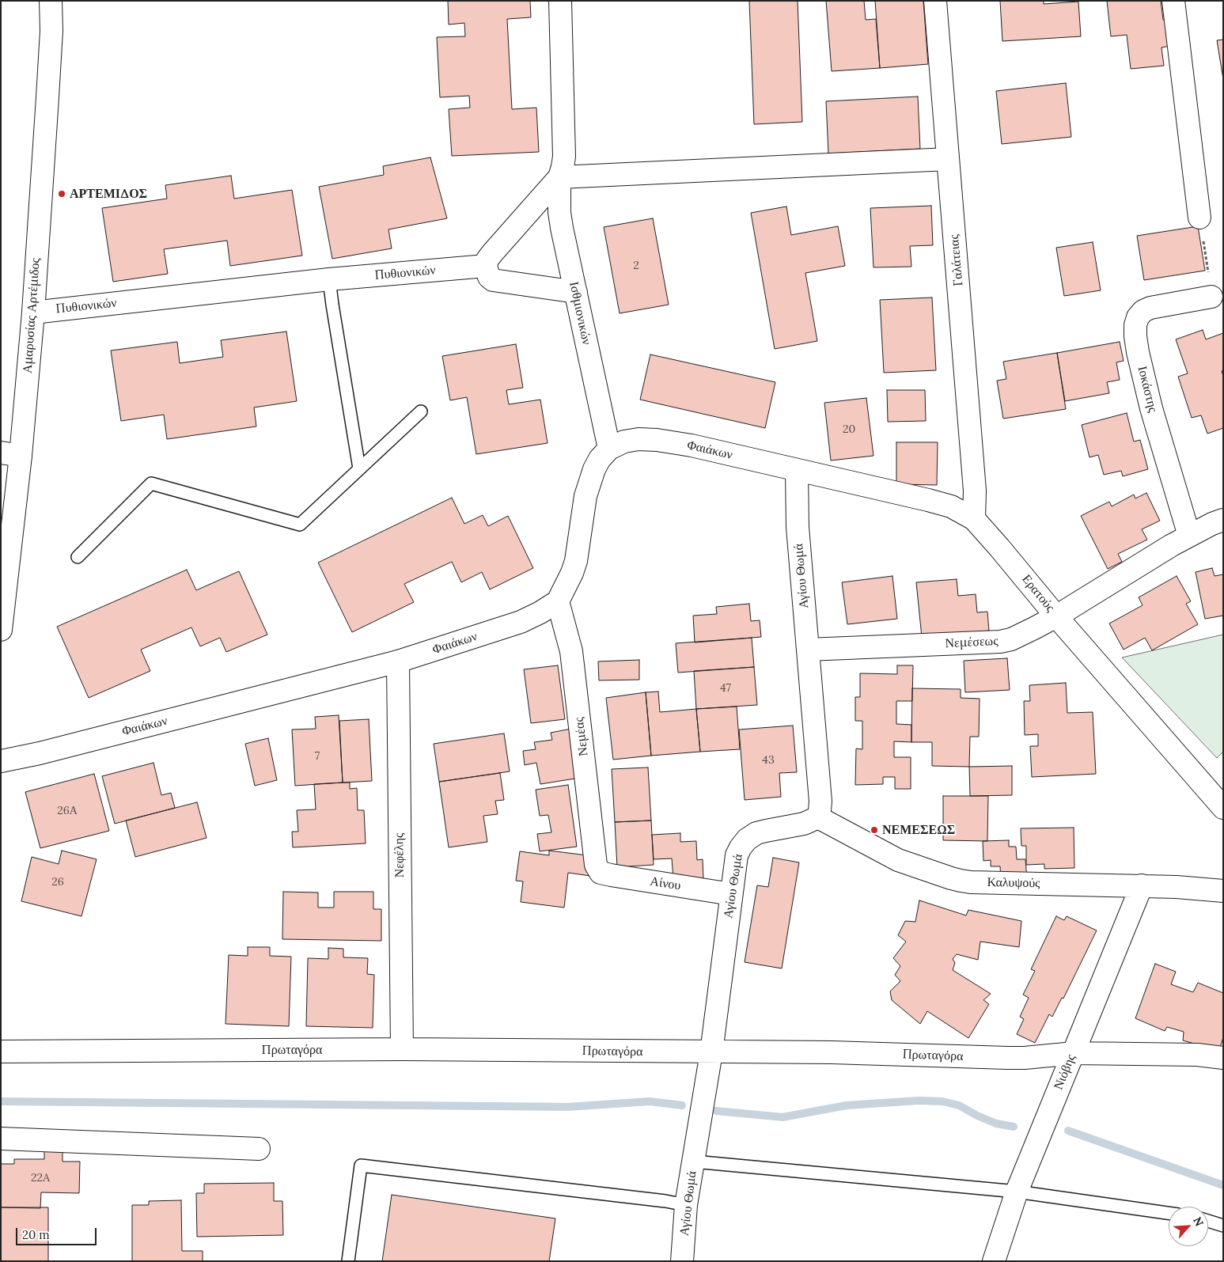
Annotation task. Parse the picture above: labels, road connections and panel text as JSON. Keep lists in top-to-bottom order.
{
  "streets": {
    "street": [
      "Γαλάτειας",
      "Πυθιονικών",
      "Ισθμιονικών",
      "Αμαρυσίας Αρτέμιδος",
      "Ιοκάστης",
      "Φαιάκων",
      "Αγίου Θωμά",
      "Ερατούς",
      "Νεμέσεως",
      "Νεμέας",
      "Νεφέλης",
      "Καλυψούς",
      "Αίνου",
      "Πρωταγόρα",
      "Νιόβης"
    ]
  },
  "crossings": [
    ["Γαλάτειας", "Ερατούς"],
    ["Πυθιονικών", "Αμαρυσίας Αρτέμιδος"],
    ["Ισθμιονικών", "Φαιάκων"],
    ["Ιοκάστης", "Νεμέσεως"],
    ["Φαιάκων", "Αγίου Θωμά"],
    ["Φαιάκων", "Ερατούς"],
    ["Φαιάκων", "Νεμέας"],
    ["Φαιάκων", "Νεφέλης"],
    ["Αγίου Θωμά", "Ερατούς"],
    ["Αγίου Θωμά", "Νεμέσεως"],
    ["Αγίου Θωμά", "Καλυψούς"],
    ["Αγίου Θωμά", "Αίνου"],
    ["Αγίου Θωμά", "Πρωταγόρα"],
    ["Ερατούς", "Νεμέσεως"],
    ["Νεμέας", "Αίνου"],
    ["Νεφέλης", "Πρωταγόρα"],
    ["Καλυψούς", "Νιόβης"],
    ["Πρωταγόρα", "Νιόβης"]
  ],
  "places": ["ΑΡΤΕΜΙΔΟΣ", "ΝΕΜΕΣΕΩΣ"],
  "house_numbers": [
    "2",
    "20",
    "47",
    "7",
    "43",
    "26Α",
    "26",
    "22A"
  ],
  "scale_bar": "20 m",
  "north": "top right"
}
